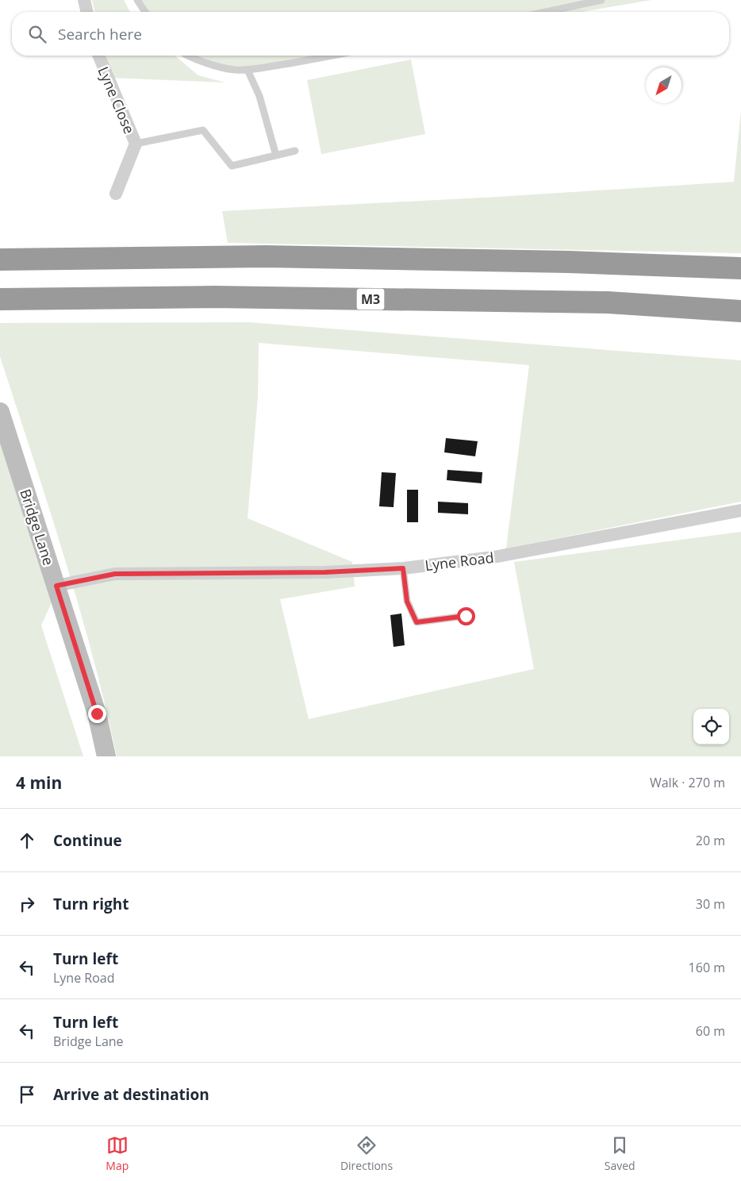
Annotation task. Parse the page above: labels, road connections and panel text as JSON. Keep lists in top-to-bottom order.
{
  "streets": {
    "highway": ["M3"],
    "street": ["Lyne Close", "Bridge Lane", "Lyne Road"]
  },
  "crossings": [
    ["Bridge Lane", "Lyne Road"]
  ],
  "north": "bottom left",
  "page": {
    "search": "Search here",
    "heading": ["4 min", "Walk · 270 m"],
    "list": [
      ["Continue", "20 m"],
      ["Turn right", "30 m"],
      ["Turn left", "Lyne Road", "160 m"],
      ["Turn left", "Bridge Lane", "60 m"],
      "Arrive at destination"
    ],
    "nav": ["Map", "Directions", "Saved"]
  }
}
